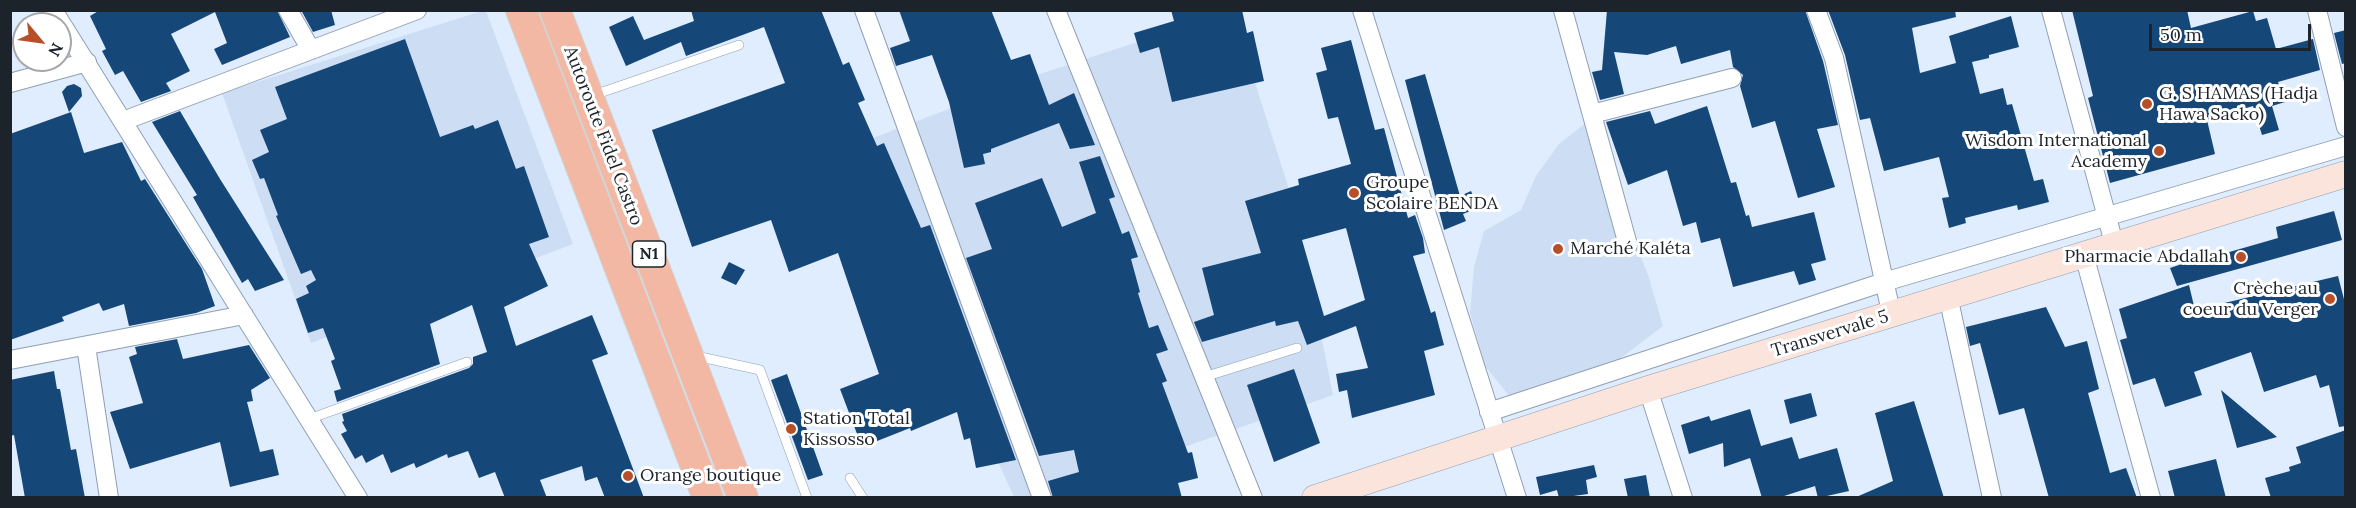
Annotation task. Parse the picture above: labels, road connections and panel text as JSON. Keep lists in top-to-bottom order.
{
  "streets": {
    "highway": ["Autoroute Fidel Castro", "N1"],
    "main road": ["Transvervale 5"]
  },
  "places": [
    "G. S HAMAS (Hadja Hawa Sacko)",
    "Wisdom International Academy",
    "Groupe Scolaire BENDA",
    "Marché Kaléta",
    "Pharmacie Abdallah",
    "Crèche au coeur du Verger",
    "Station Total Kissosso",
    "Orange boutique"
  ],
  "scale_bar": "50 m",
  "north": "bottom right"
}
